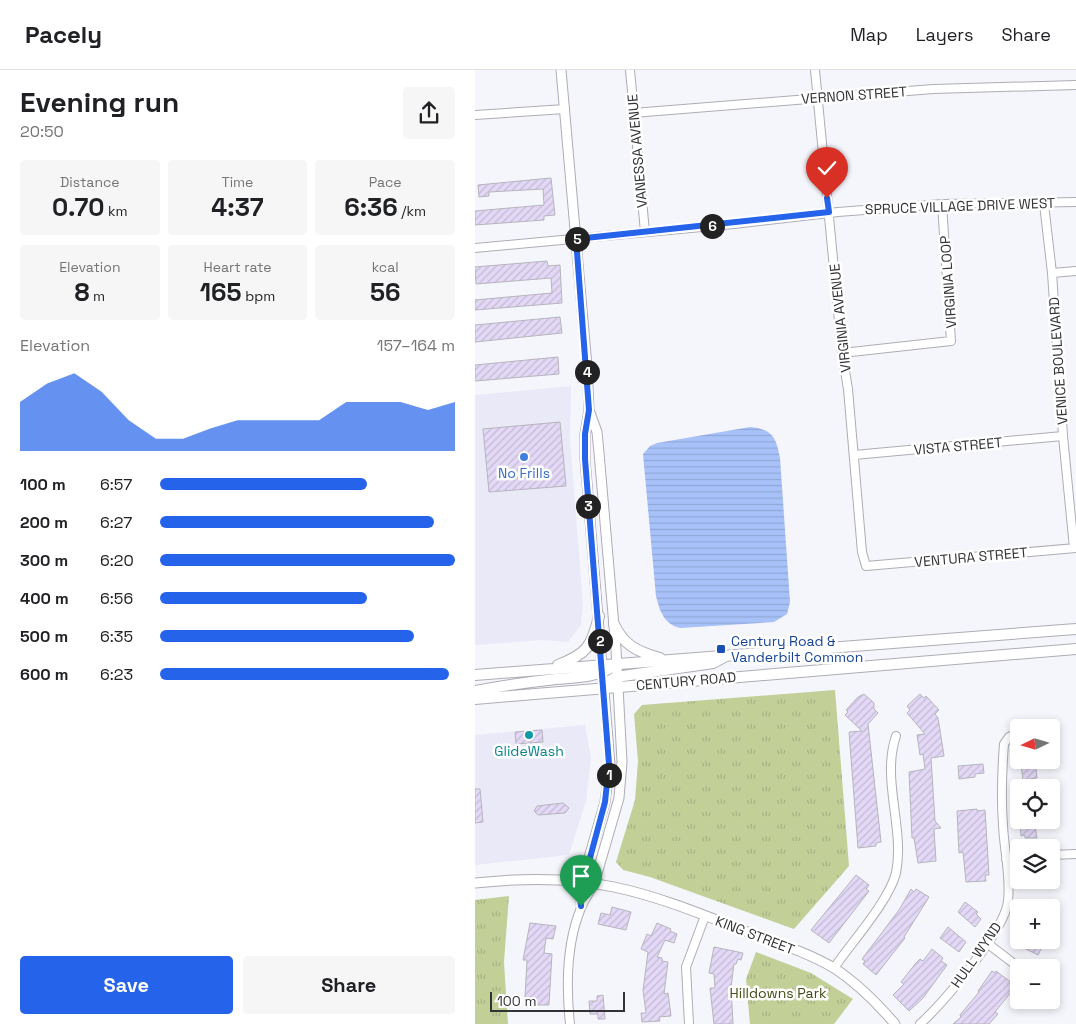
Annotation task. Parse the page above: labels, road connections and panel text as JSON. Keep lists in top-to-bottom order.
{
  "streets": {
    "main road": ["CENTURY ROAD"],
    "street": [
      "VERNON STREET",
      "VANESSA AVENUE",
      "SPRUCE VILLAGE DRIVE WEST",
      "VIRGINIA LOOP",
      "VIRGINIA AVENUE",
      "VENICE BOULEVARD",
      "VISTA STREET",
      "VENTURA STREET",
      "KING STREET",
      "HULL WYND"
    ]
  },
  "crossings": [
    ["VERNON STREET", "VANESSA AVENUE"],
    ["VERNON STREET", "VIRGINIA AVENUE"],
    ["VANESSA AVENUE", "SPRUCE VILLAGE DRIVE WEST"],
    ["SPRUCE VILLAGE DRIVE WEST", "VIRGINIA LOOP"],
    ["SPRUCE VILLAGE DRIVE WEST", "VIRGINIA AVENUE"],
    ["SPRUCE VILLAGE DRIVE WEST", "VENICE BOULEVARD"],
    ["VIRGINIA LOOP", "VIRGINIA AVENUE"],
    ["VIRGINIA AVENUE", "VISTA STREET"],
    ["VIRGINIA AVENUE", "VENTURA STREET"],
    ["VENICE BOULEVARD", "VISTA STREET"],
    ["VENICE BOULEVARD", "VENTURA STREET"]
  ],
  "parks": ["Hilldowns Park"],
  "places": {
    "other": ["No Frills", "GlideWash"],
    "transit": ["Century Road & Vanderbilt Common"]
  },
  "scale_bar": "100 m",
  "north": "left",
  "page": {
    "header": "Pacely",
    "nav": ["Map", "Layers", "Share"],
    "heading": ["Evening run", "20:50"],
    "stats": [
      ["Distance", "0.70 km"],
      ["Time", "4:37"],
      ["Pace", "6:36 /km"],
      ["Elevation", "8 m"],
      ["Heart rate", "165 bpm"],
      ["kcal", "56"]
    ],
    "pins": [
      "6",
      "5",
      "4",
      "3",
      "2",
      "1"
    ],
    "chart": ["Elevation", "157–164 m"],
    "list": [
      {
        "name": "100 m",
        "note": "6:57"
      },
      {
        "name": "200 m",
        "note": "6:27"
      },
      {
        "name": "300 m",
        "note": "6:20"
      },
      {
        "name": "400 m",
        "note": "6:56"
      },
      {
        "name": "500 m",
        "note": "6:35"
      },
      {
        "name": "600 m",
        "note": "6:23"
      }
    ],
    "map_buttons": ["+", "−"],
    "buttons": ["Save", "Share"],
    "scale": "100 m"
  }
}
